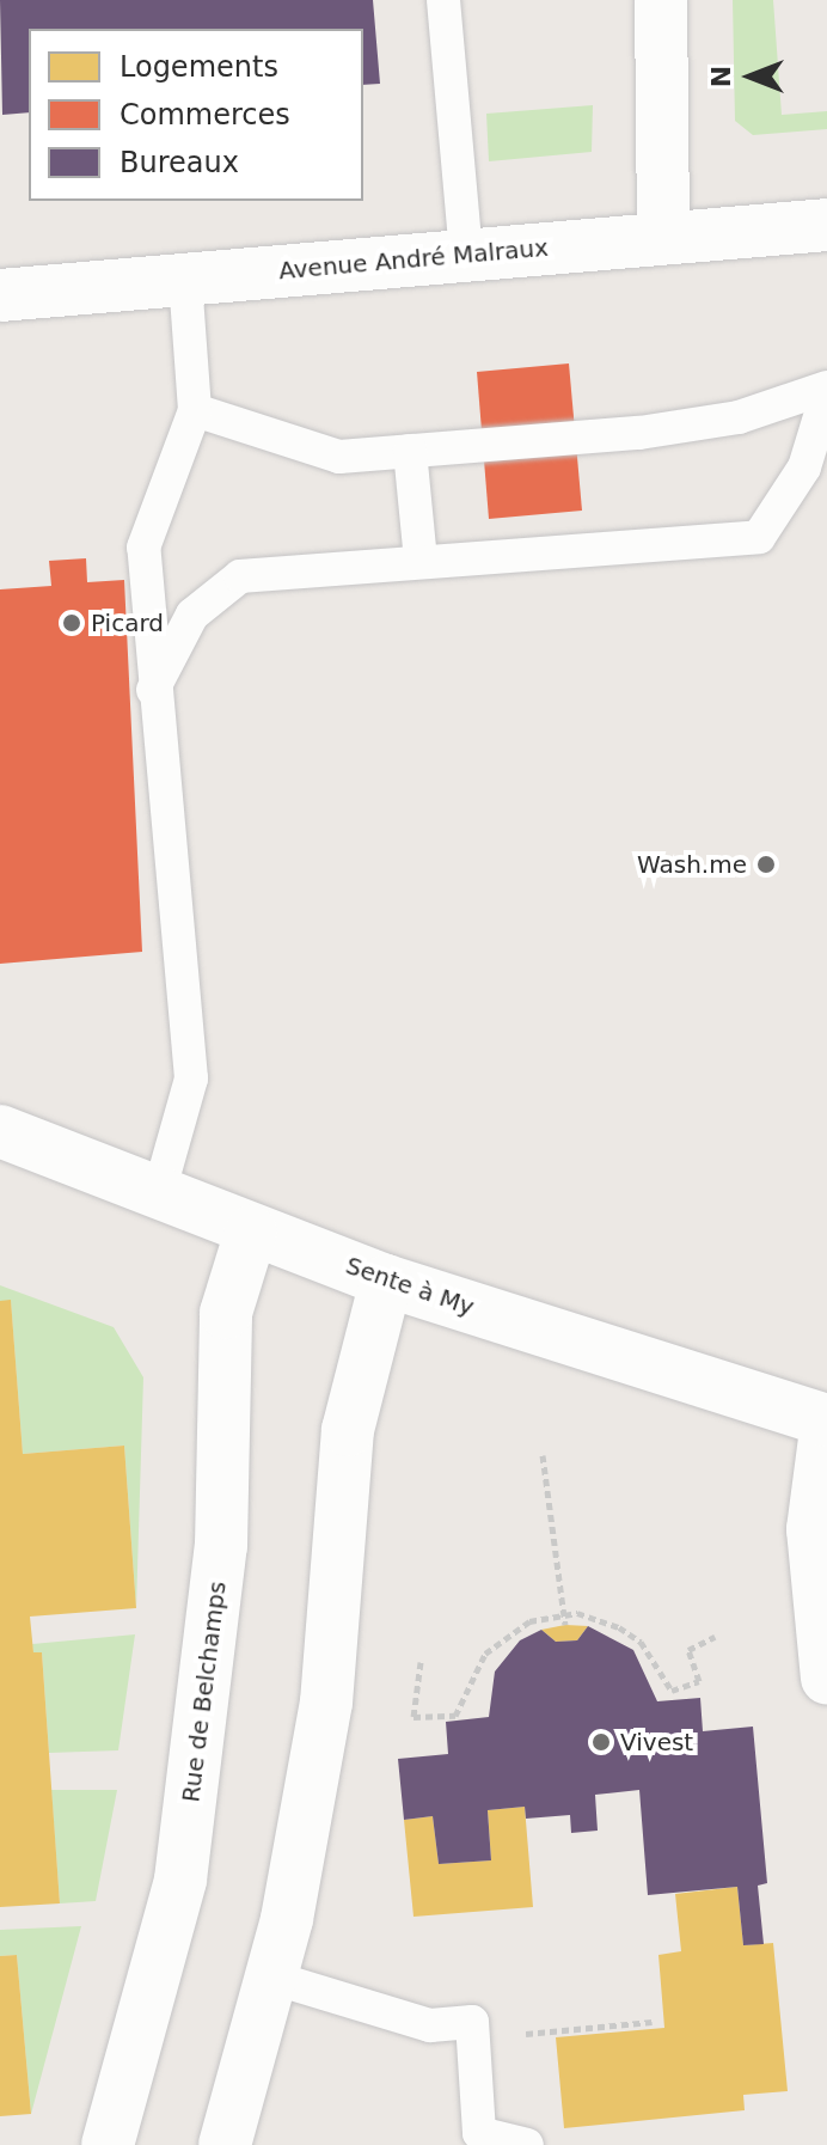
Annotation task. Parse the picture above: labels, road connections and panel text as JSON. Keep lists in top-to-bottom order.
{
  "streets": {
    "street": ["Avenue André Malraux", "Sente à My", "Rue de Belchamps"]
  },
  "crossings": [
    ["Sente à My", "Rue de Belchamps"]
  ],
  "places": ["Picard", "Wash.me", "Vivest"],
  "legend": ["Logements", "Commerces", "Bureaux"],
  "north": "left"
}
